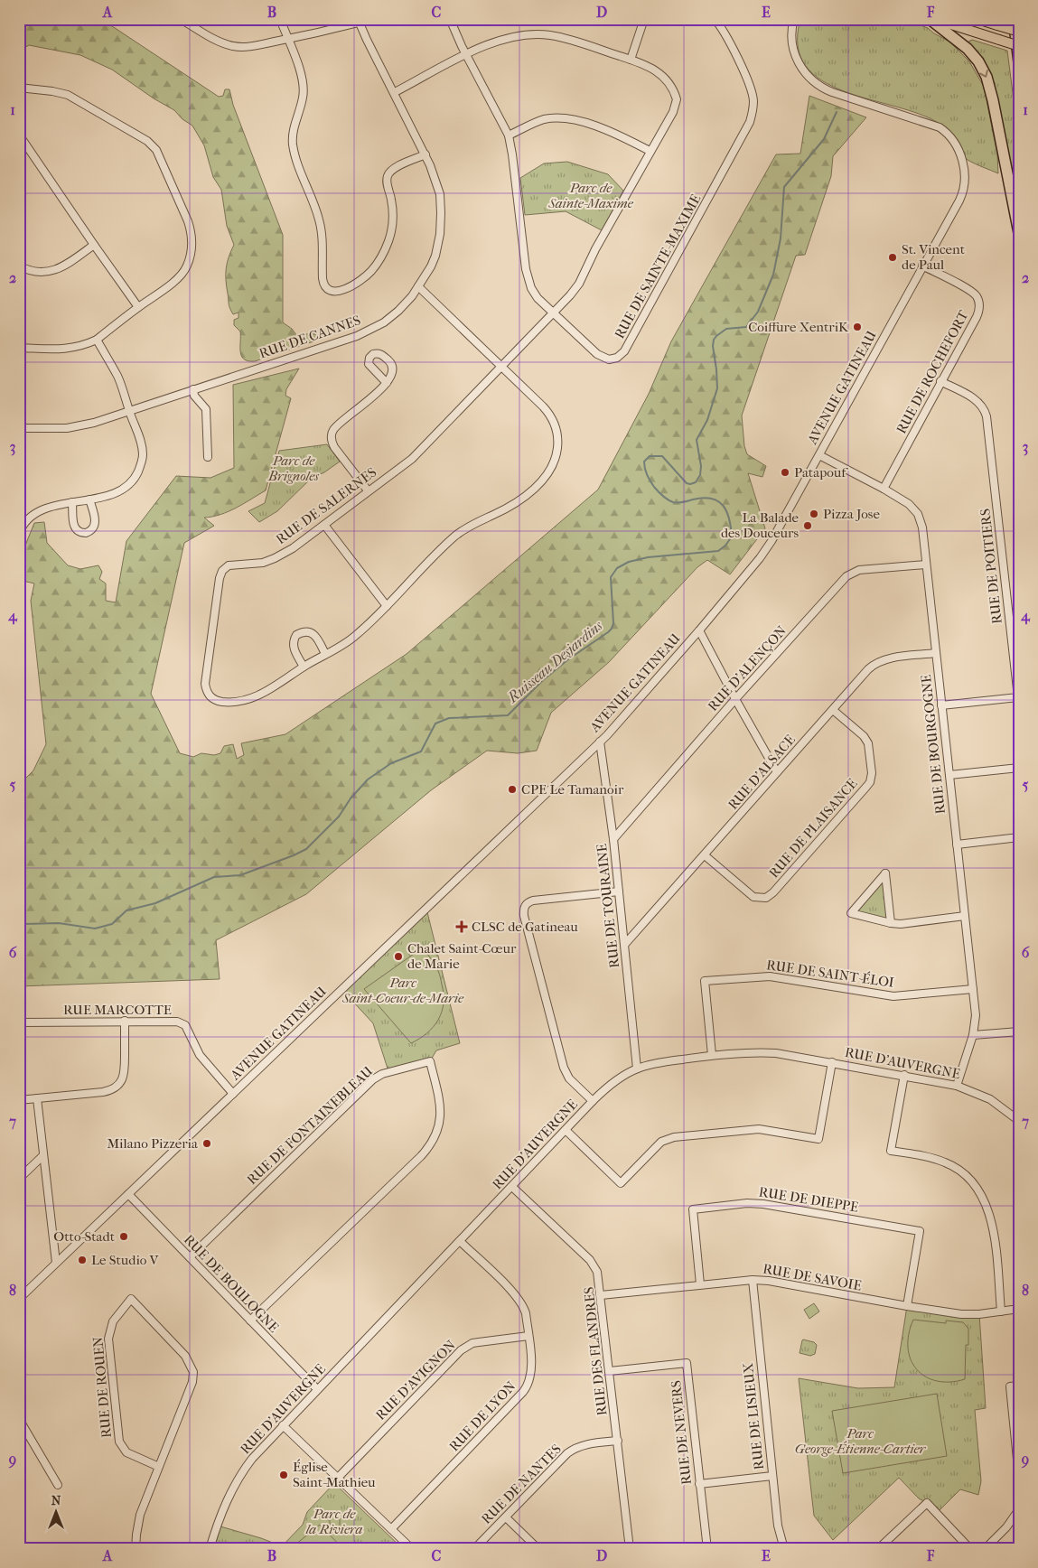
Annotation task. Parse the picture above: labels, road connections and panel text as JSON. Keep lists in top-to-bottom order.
{
  "streets": {
    "street": [
      "RUE DE SAINTE-MAXIME",
      "RUE DE CANNES",
      "RUE DE ROCHEFORT",
      "AVENUE GATINEAU",
      "RUE DE SALERNES",
      "RUE DE POITIERS",
      "RUE D'ALENÇON",
      "RUE DE BOURGOGNE",
      "RUE D'ALSACE",
      "RUE DE PLAISANCE",
      "RUE DE TOURAINE",
      "RUE DE SAINT-ÉLOI",
      "RUE MARCOTTE",
      "RUE D'AUVERGNE",
      "RUE DE FONTAINEBLEAU",
      "RUE DE DIEPPE",
      "RUE DE SAVOIE",
      "RUE DE BOULOGNE",
      "RUE DES FLANDRES",
      "RUE D'AVIGNON",
      "RUE DE ROUEN",
      "RUE DE LYON",
      "RUE DE LISIEUX",
      "RUE DE NEVERS",
      "RUE DE NANTES"
    ]
  },
  "crossings": [
    ["RUE DE CANNES", "RUE DE SALERNES"],
    ["RUE DE ROCHEFORT", "AVENUE GATINEAU"],
    ["RUE DE ROCHEFORT", "RUE DE POITIERS"],
    ["RUE DE ROCHEFORT", "RUE DE BOURGOGNE"],
    ["AVENUE GATINEAU", "RUE DE BOURGOGNE"],
    ["AVENUE GATINEAU", "RUE DE TOURAINE"],
    ["AVENUE GATINEAU", "RUE MARCOTTE"],
    ["AVENUE GATINEAU", "RUE DE BOULOGNE"],
    ["RUE DE POITIERS", "RUE DE BOURGOGNE"],
    ["RUE D'ALENÇON", "RUE DE BOURGOGNE"],
    ["RUE D'ALENÇON", "RUE DE TOURAINE"],
    ["RUE DE BOURGOGNE", "RUE D'ALSACE"],
    ["RUE DE BOURGOGNE", "RUE DE SAINT-ÉLOI"],
    ["RUE DE BOURGOGNE", "RUE D'AUVERGNE"],
    ["RUE D'ALSACE", "RUE DE PLAISANCE"],
    ["RUE D'ALSACE", "RUE DE TOURAINE"],
    ["RUE DE TOURAINE", "RUE D'AUVERGNE"],
    ["RUE DE SAINT-ÉLOI", "RUE D'AUVERGNE"],
    ["RUE D'AUVERGNE", "RUE DE BOULOGNE"],
    ["RUE D'AUVERGNE", "RUE DES FLANDRES"],
    ["RUE D'AUVERGNE", "RUE DE LYON"],
    ["RUE DE FONTAINEBLEAU", "RUE DE BOULOGNE"],
    ["RUE DE DIEPPE", "RUE DE SAVOIE"],
    ["RUE DE SAVOIE", "RUE DES FLANDRES"],
    ["RUE DE SAVOIE", "RUE DE LISIEUX"],
    ["RUE DES FLANDRES", "RUE DE NEVERS"],
    ["RUE DES FLANDRES", "RUE DE NANTES"],
    ["RUE D'AVIGNON", "RUE DE LYON"]
  ],
  "water": ["Ruisseau Desjardins"],
  "parks": [
    "Parc de Sainte-Maxime",
    "Parc de Brignoles",
    "Parc Saint-Coeur-de-Marie",
    "Parc George-Étienne-Cartier",
    "Parc de la Riviera"
  ],
  "places": {
    "other": [
      "St. Vincent de Paul",
      "Coiffure XentriK",
      "Patapouf",
      "Pizza Jose",
      "La Balade des Douceurs",
      "CPE Le Tamanoir",
      "Chalet Saint-Cœur de Marie",
      "Milano Pizzeria",
      "Otto-Stadt",
      "Le Studio V",
      "Église Saint-Mathieu"
    ],
    "health": ["CLSC de Gatineau"]
  },
  "north": "top",
  "grid": {
    "columns": [
      "A",
      "B",
      "C",
      "D",
      "E",
      "F"
    ],
    "rows": [
      "1",
      "2",
      "3",
      "4",
      "5",
      "6",
      "7",
      "8",
      "9"
    ]
  }
}
